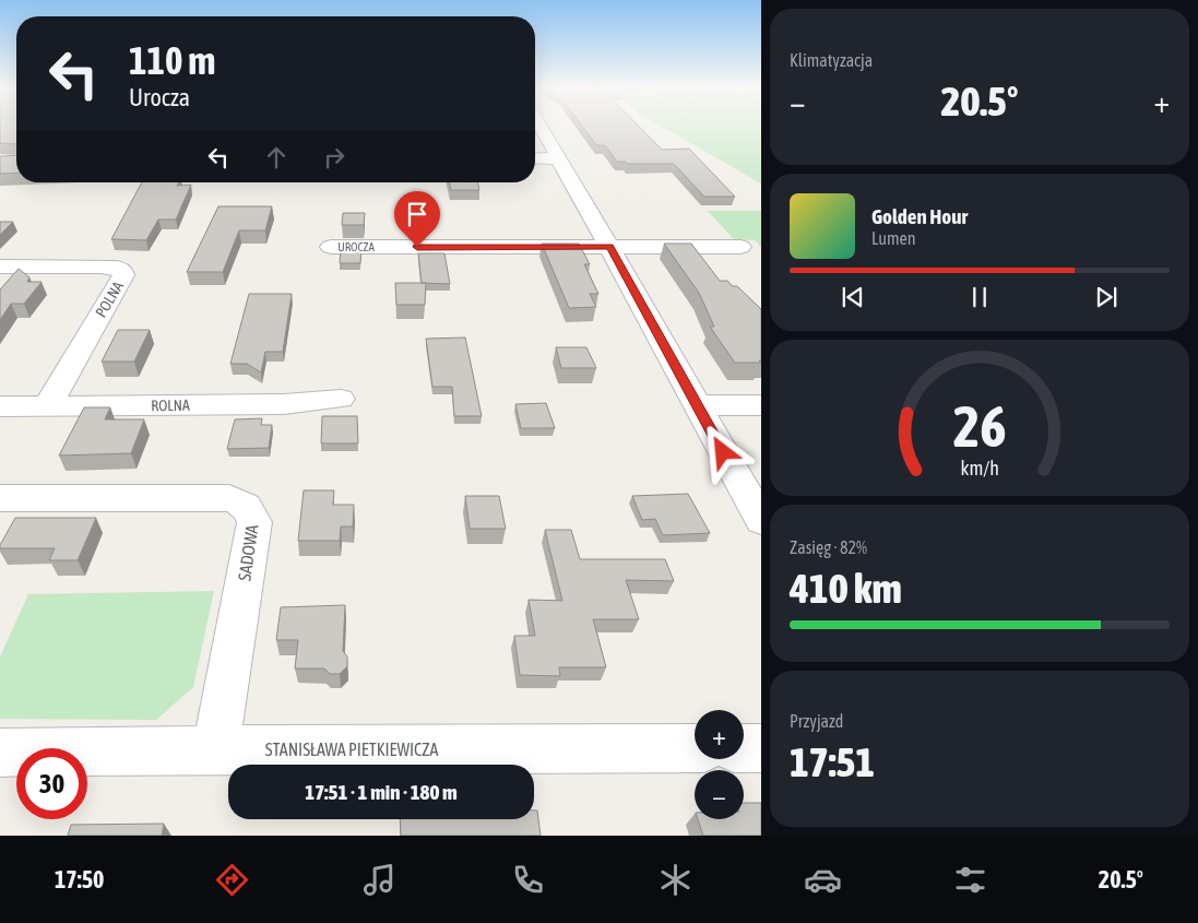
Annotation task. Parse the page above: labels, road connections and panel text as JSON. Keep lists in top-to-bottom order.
{
  "streets": {
    "street": [
      "UROCZA",
      "POLNA",
      "ROLNA",
      "SADOWA",
      "STANISŁAWA PIETKIEWICZA"
    ]
  },
  "crossings": [
    ["POLNA", "ROLNA"],
    ["SADOWA", "STANISŁAWA PIETKIEWICZA"]
  ],
  "page": {
    "tile": [
      "Klimatyzacja",
      ["Zasięg · 82%", "410 km"],
      ["Przyjazd", "17:51"]
    ],
    "turn": ["110 m", "Urocza"],
    "heat": ["−", "20.5°", "+"],
    "song": ["Golden Hour", "Lumen"],
    "map_buttons": ["+", "−"],
    "limit": "30",
    "trip": "17:51 · 1 min · 180 m",
    "tabs": ["17:50", "20.5°"],
    "gauge": ["26", "km/h"]
  }
}
